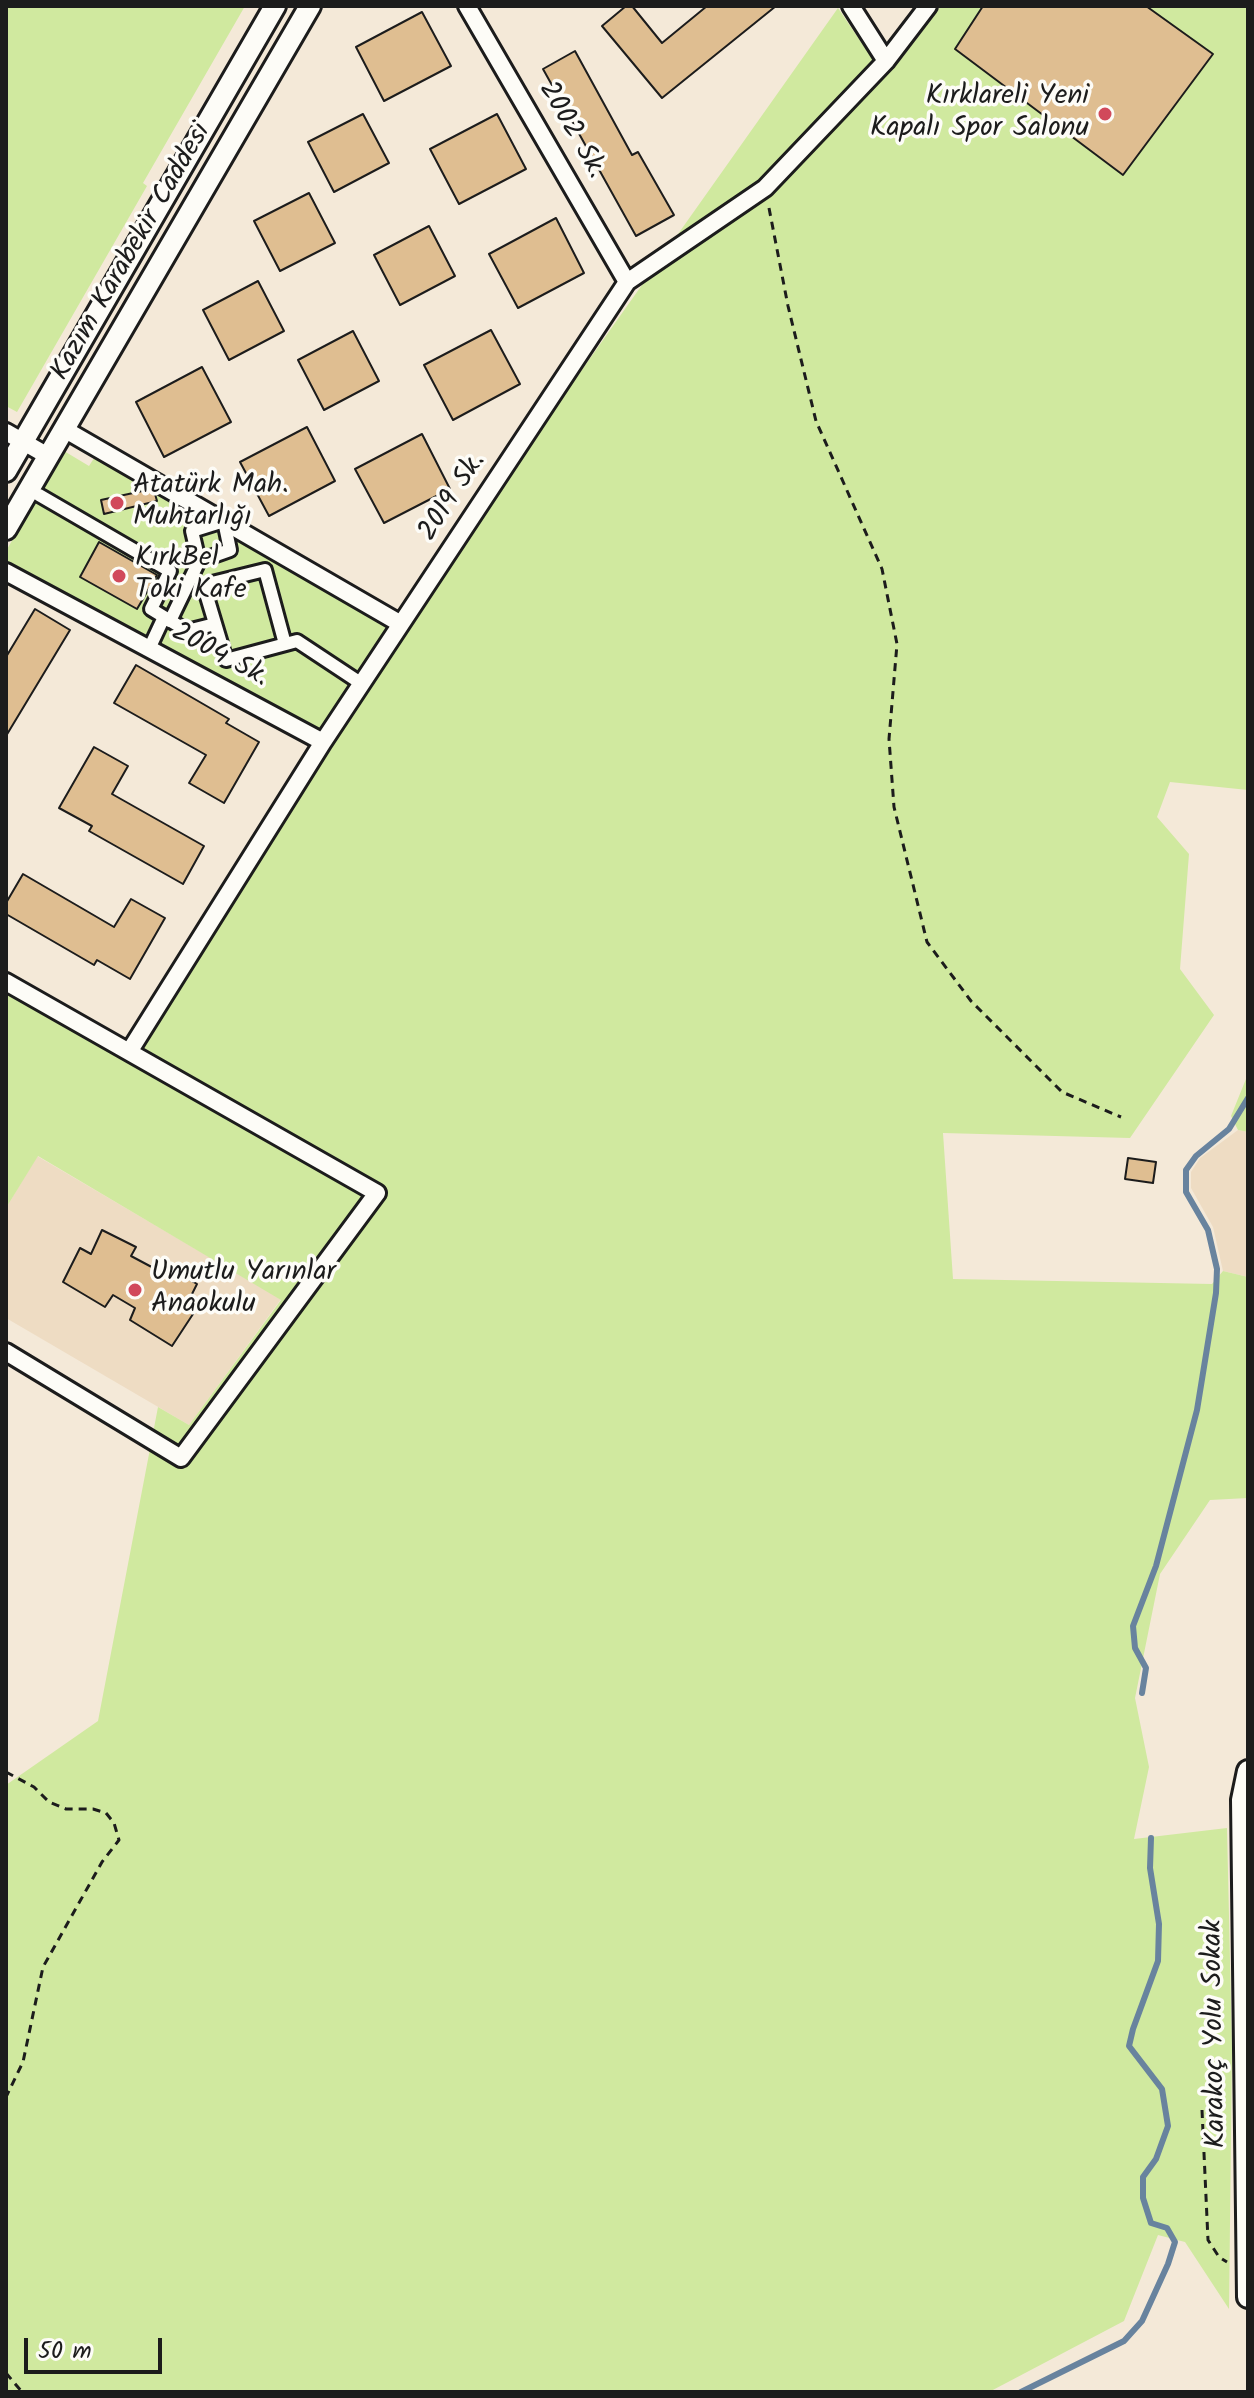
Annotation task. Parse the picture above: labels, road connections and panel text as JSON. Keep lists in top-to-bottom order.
{
  "streets": {
    "street": [
      "2002 Sk.",
      "Kazım Karabekir Caddesi",
      "2019 Sk.",
      "2004 Sk.",
      "Karakoç Yolu Sokak"
    ]
  },
  "crossings": [
    ["2002 Sk.", "2019 Sk."],
    ["2019 Sk.", "2004 Sk."]
  ],
  "places": [
    "Kırklareli Yeni Kapalı Spor Salonu",
    "Atatürk Mah. Muhtarlığı",
    "KırkBel Toki Kafe",
    "Umutlu Yarınlar Anaokulu"
  ],
  "scale_bar": "50 m"
}
